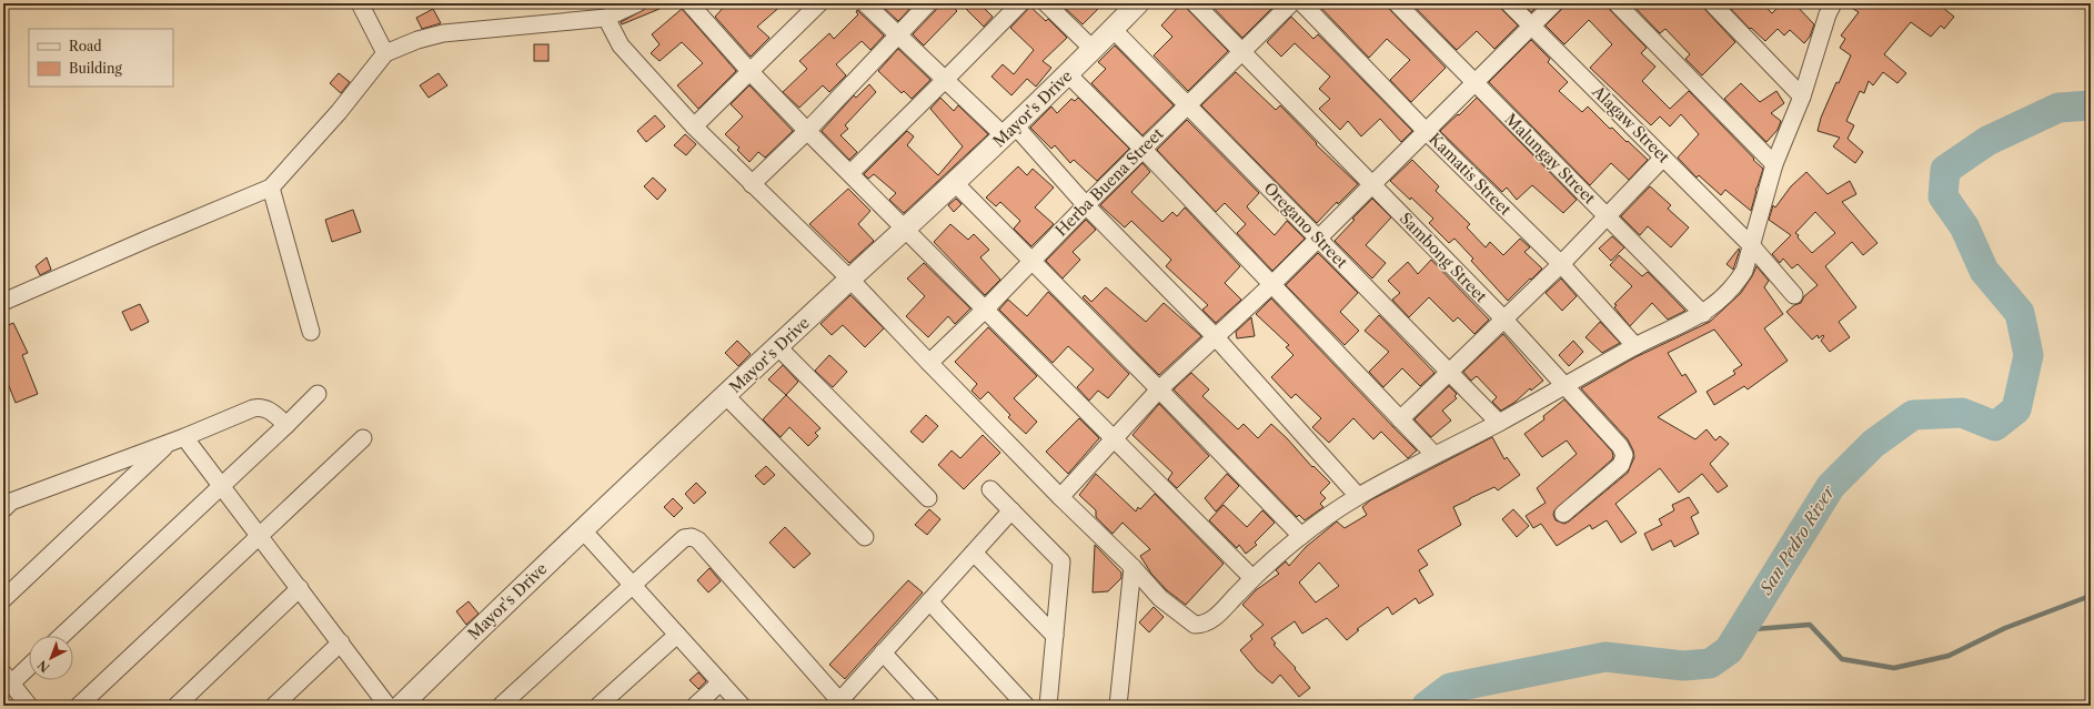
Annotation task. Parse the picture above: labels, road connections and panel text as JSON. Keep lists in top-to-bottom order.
{
  "streets": {
    "street": [
      "Mayor's Drive",
      "Alagaw Street",
      "Malungay Street",
      "Kamatis Street",
      "Herba Buena Street",
      "Oregano Street",
      "Sambong Street"
    ]
  },
  "crossings": [
    ["Mayor's Drive", "Oregano Street"],
    ["Herba Buena Street", "Oregano Street"],
    ["Herba Buena Street", "Sambong Street"]
  ],
  "water": ["San Pedro River"],
  "legend": ["Road", "Building"],
  "north": "bottom left"
}
